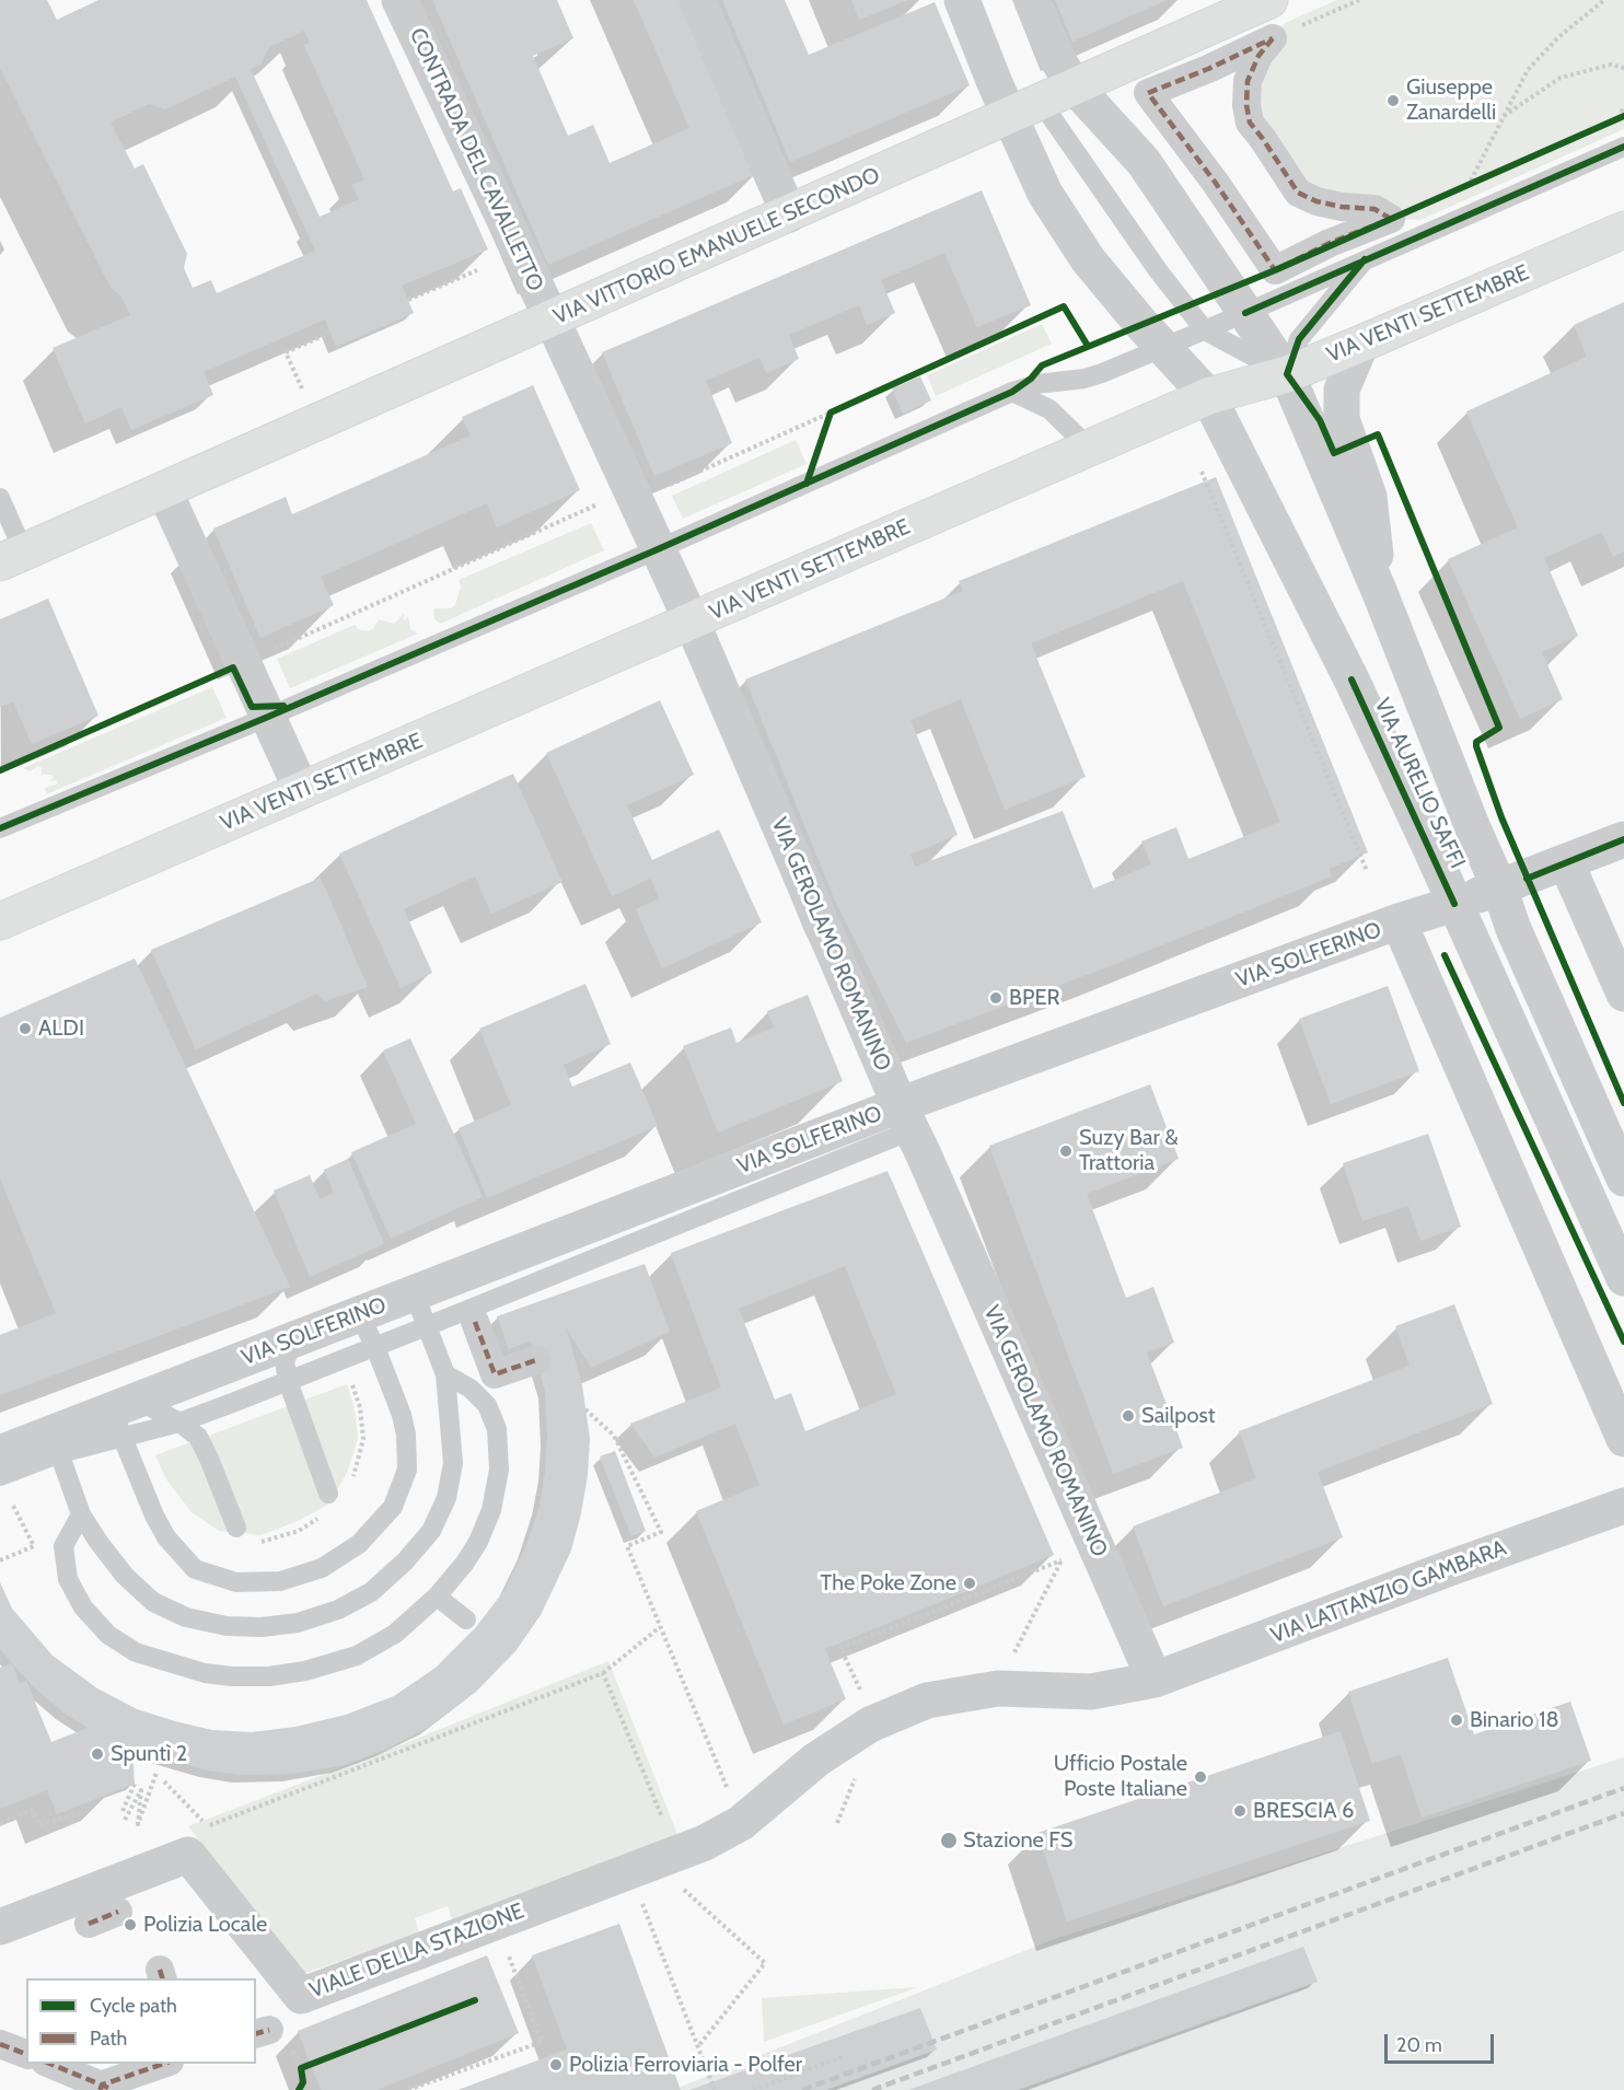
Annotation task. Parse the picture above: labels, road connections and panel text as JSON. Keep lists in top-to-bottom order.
{
  "streets": {
    "main road": ["VIA VITTORIO EMANUELE SECONDO", "VIA VENTI SETTEMBRE"],
    "street": [
      "CONTRADA DEL CAVALLETTO",
      "VIA AURELIO SAFFI",
      "VIA GEROLAMO ROMANINO",
      "VIA SOLFERINO",
      "VIA LATTANZIO GAMBARA",
      "VIALE DELLA STAZIONE"
    ]
  },
  "crossings": [
    ["CONTRADA DEL CAVALLETTO", "VIA VITTORIO EMANUELE SECONDO"],
    ["CONTRADA DEL CAVALLETTO", "VIA GEROLAMO ROMANINO"],
    ["VIA VITTORIO EMANUELE SECONDO", "VIA AURELIO SAFFI"],
    ["VIA VITTORIO EMANUELE SECONDO", "VIA GEROLAMO ROMANINO"],
    ["VIA VENTI SETTEMBRE", "VIA AURELIO SAFFI"],
    ["VIA VENTI SETTEMBRE", "VIA GEROLAMO ROMANINO"],
    ["VIA AURELIO SAFFI", "VIA SOLFERINO"],
    ["VIA GEROLAMO ROMANINO", "VIA SOLFERINO"],
    ["VIA GEROLAMO ROMANINO", "VIA LATTANZIO GAMBARA"],
    ["VIA LATTANZIO GAMBARA", "VIALE DELLA STAZIONE"]
  ],
  "places": [
    "Giuseppe Zanardelli",
    "BPER",
    "ALDI",
    "Suzy Bar & Trattoria",
    "Sailpost",
    "The Poke Zone",
    "Binario 18",
    "Spuntì 2",
    "Ufficio Postale Poste Italiane",
    "BRESCIA 6",
    "Stazione FS",
    "Polizia Locale",
    "Polizia Ferroviaria - Polfer"
  ],
  "legend": ["Cycle path", "Path"],
  "scale_bar": "20 m"
}
